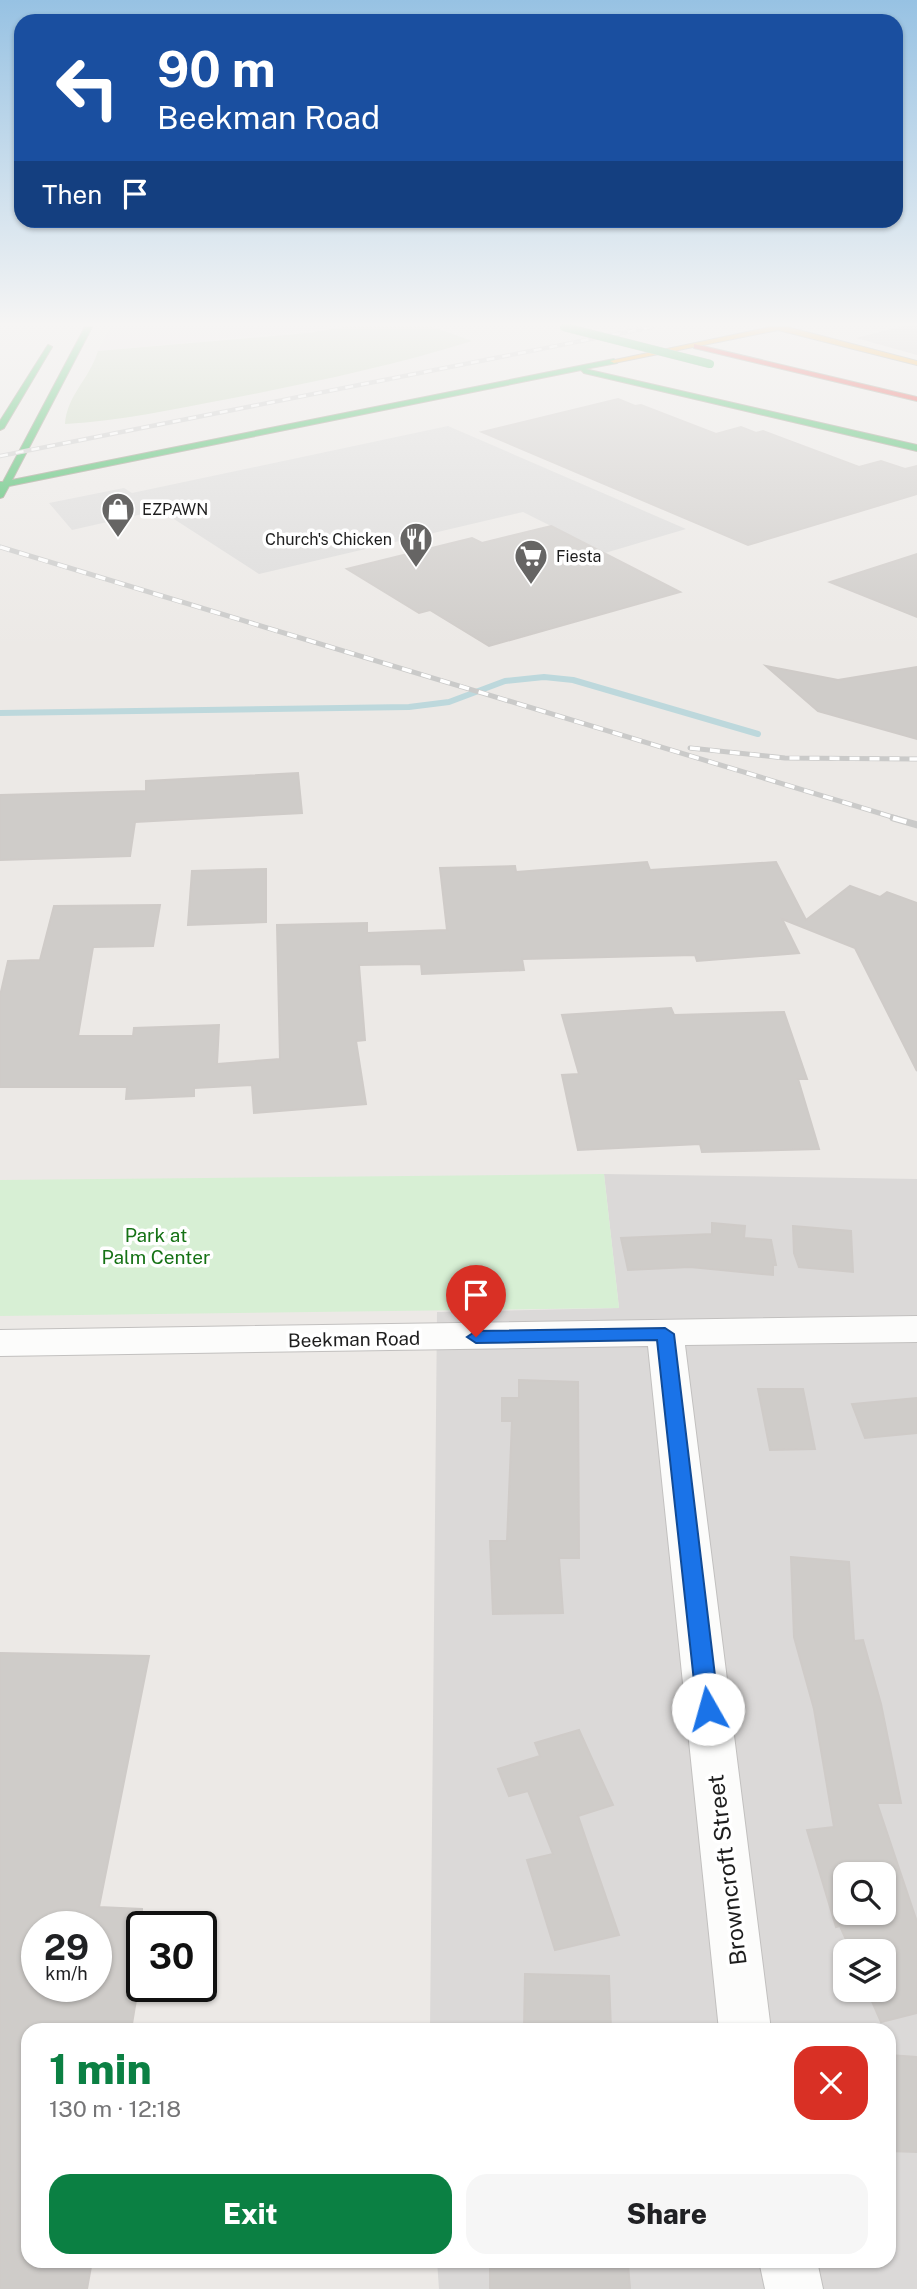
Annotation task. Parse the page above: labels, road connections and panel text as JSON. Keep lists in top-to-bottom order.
{
  "streets": {
    "street": ["Beekman Road", "Browncroft Street"]
  },
  "crossings": [
    ["Beekman Road", "Browncroft Street"]
  ],
  "parks": ["Park at Palm Center"],
  "places": {
    "shop": ["EZPAWN"],
    "restaurant": ["Church's Chicken"],
    "supermarket": ["Fiesta"]
  },
  "page": {
    "turn": ["90 m", "Beekman Road"],
    "then": "Then",
    "speed": "29 km/h",
    "limit": "30",
    "heading": ["1 min", "130 m · 12:18"],
    "buttons": ["Exit", "Share"]
  }
}
